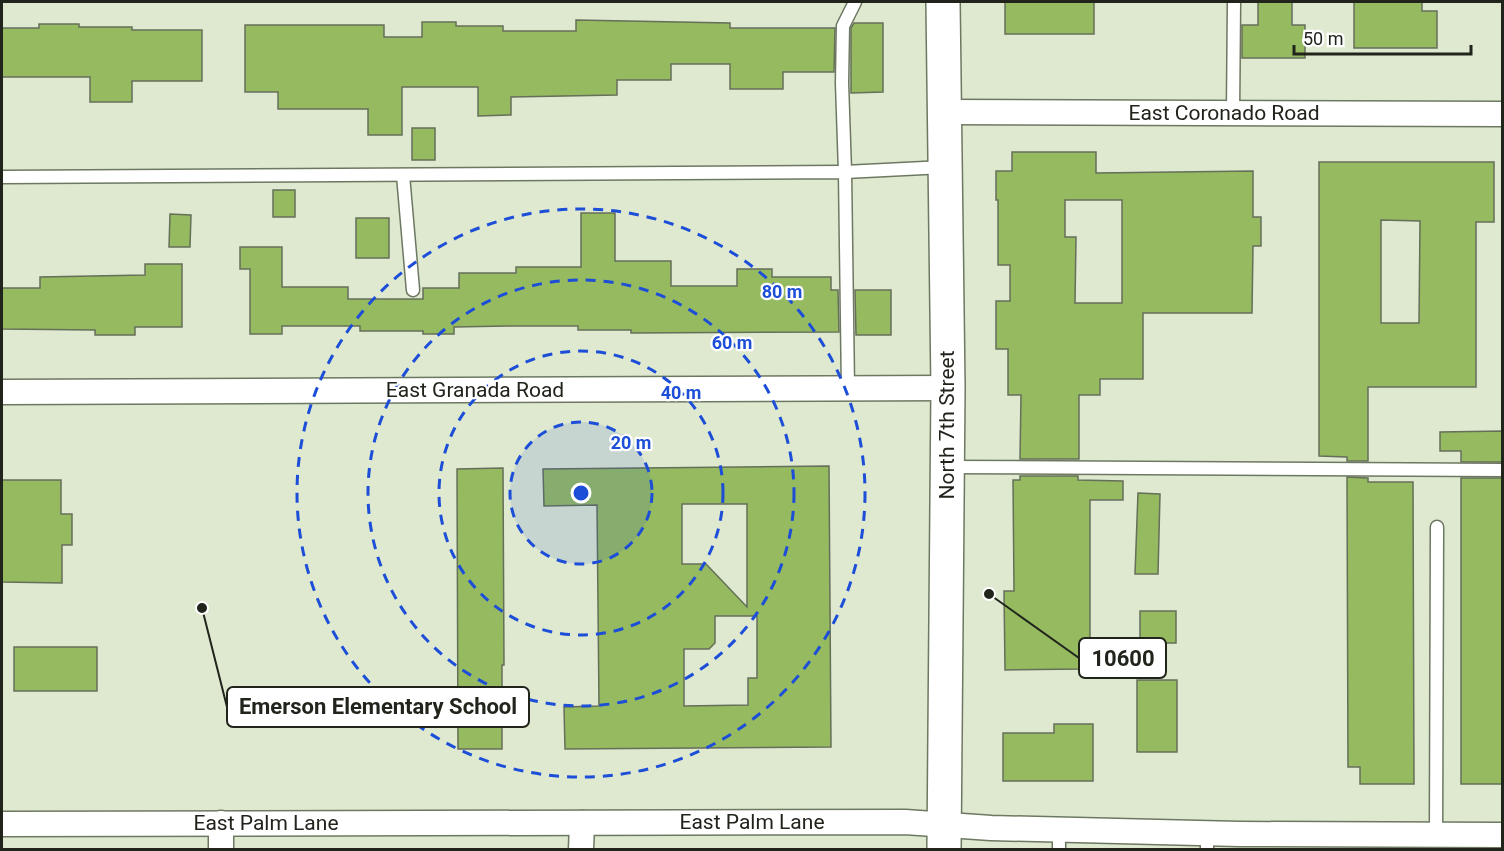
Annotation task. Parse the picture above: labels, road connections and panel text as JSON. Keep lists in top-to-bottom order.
{
  "streets": {
    "main road": ["North 7th Street"],
    "street": ["East Coronado Road", "East Granada Road", "East Palm Lane"]
  },
  "crossings": [
    ["East Coronado Road", "North 7th Street"],
    ["East Granada Road", "North 7th Street"],
    ["North 7th Street", "East Palm Lane"]
  ],
  "places": ["10600", "Emerson Elementary School"],
  "scale_bar": "50 m",
  "rings": [
    "80 m",
    "60 m",
    "40 m",
    "20 m"
  ]
}
